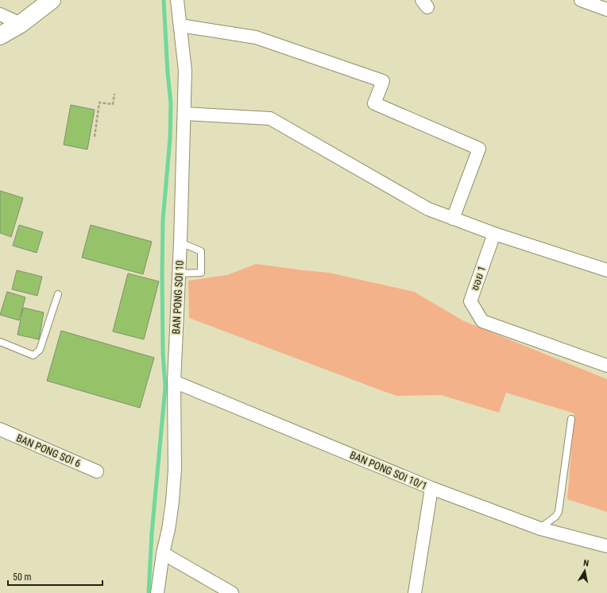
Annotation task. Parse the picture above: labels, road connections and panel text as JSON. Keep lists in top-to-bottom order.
{
  "streets": {
    "street": [
      "ซอย 1",
      "BAN PONG SOI 10",
      "BAN PONG SOI 6",
      "BAN PONG SOI 10/1"
    ]
  },
  "crossings": [
    ["BAN PONG SOI 10", "BAN PONG SOI 10/1"]
  ],
  "scale_bar": "50 m",
  "north": "top"
}
